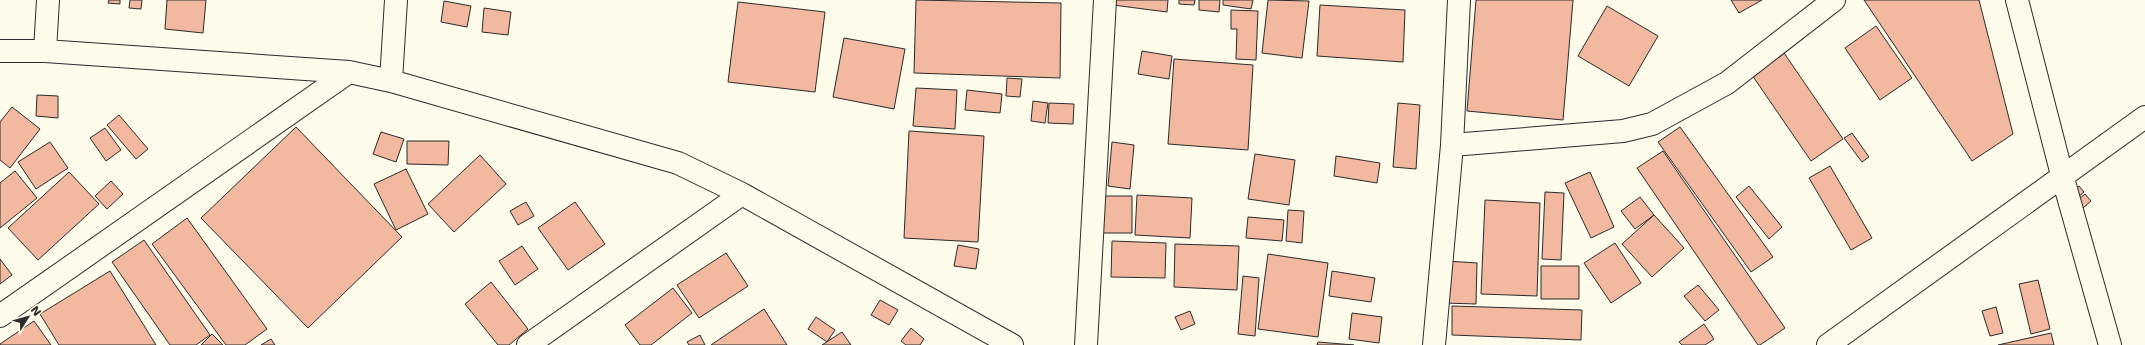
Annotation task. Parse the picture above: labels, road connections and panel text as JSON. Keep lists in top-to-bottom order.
{
  "north": "top right"
}
